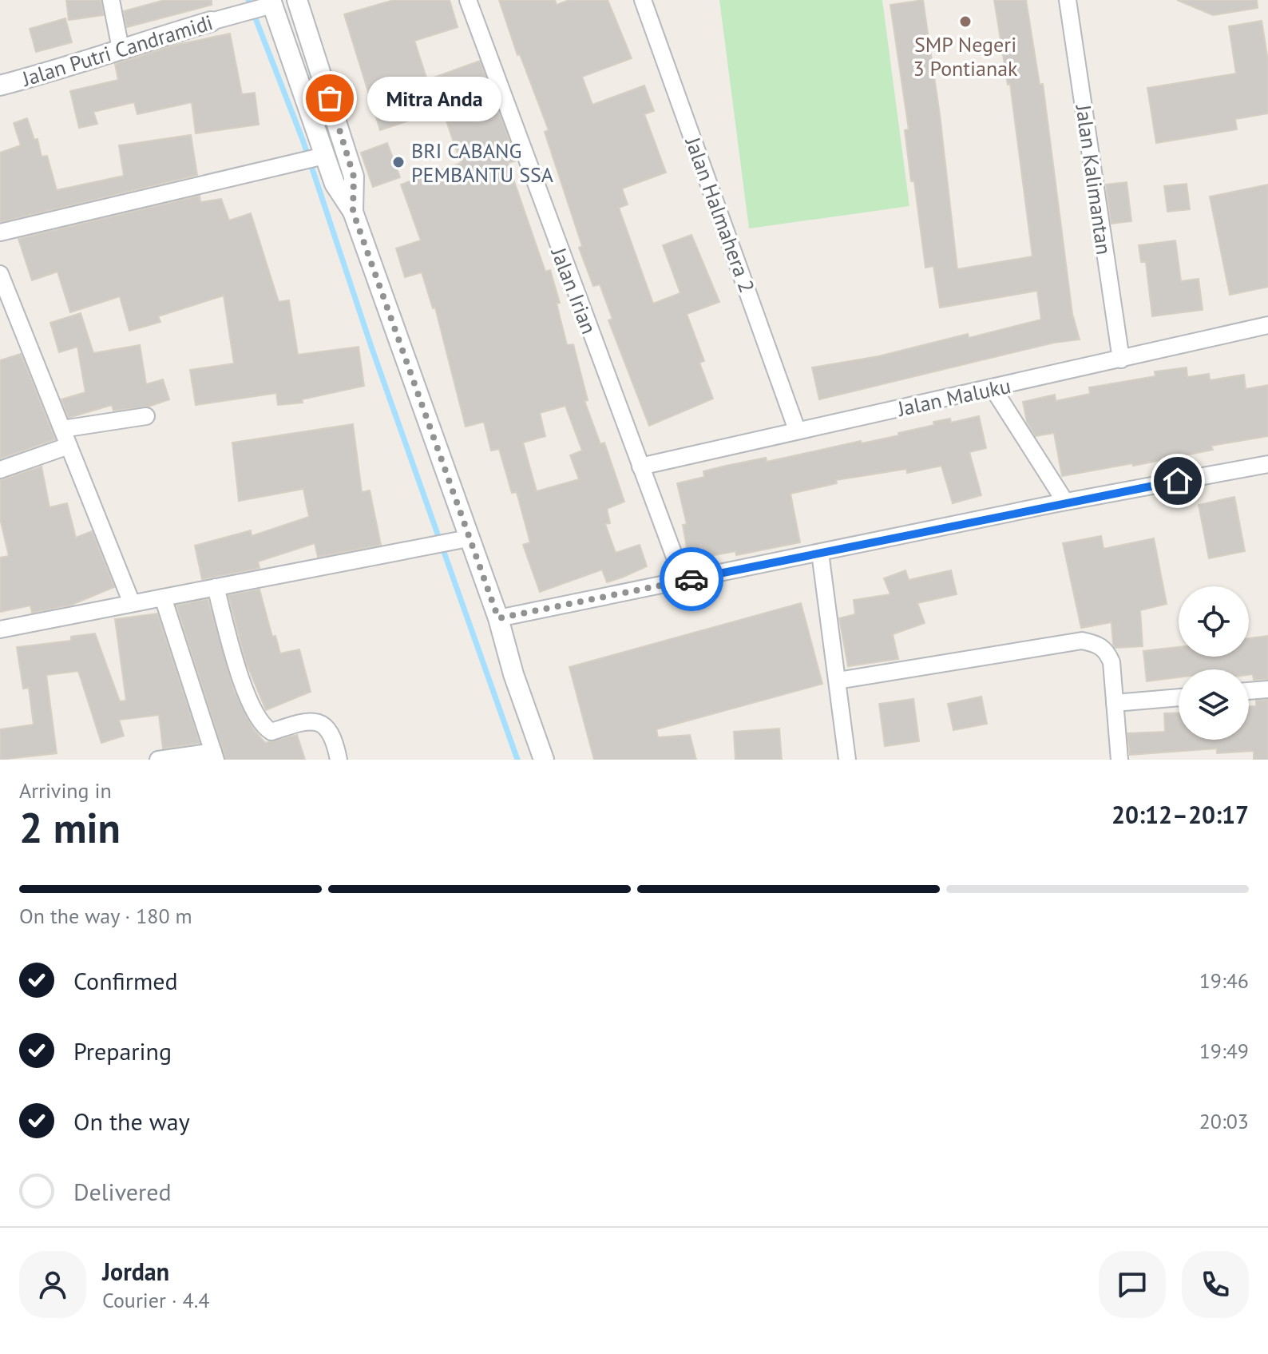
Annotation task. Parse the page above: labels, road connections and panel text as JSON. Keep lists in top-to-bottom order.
{
  "streets": {
    "street": [
      "Jalan Putri Candramidi",
      "Jalan Kalimantan",
      "Jalan Halmahera 2",
      "Jalan Irian",
      "Jalan Maluku"
    ]
  },
  "crossings": [
    ["Jalan Kalimantan", "Jalan Maluku"],
    ["Jalan Halmahera 2", "Jalan Maluku"],
    ["Jalan Irian", "Jalan Maluku"]
  ],
  "places": ["SMP Negeri 3 Pontianak", "Mitra Anda", "BRI CABANG PEMBANTU SSA"],
  "page": {
    "bubble": "Mitra Anda",
    "heading": ["2 min", "Arriving in", "20:12–20:17"],
    "panel": ["Jordan", "Courier · 4.4"],
    "bar": "On the way · 180 m",
    "list": [
      ["Confirmed", "19:46"],
      ["Preparing", "19:49"],
      ["On the way", "20:03"],
      "Delivered"
    ]
  }
}
